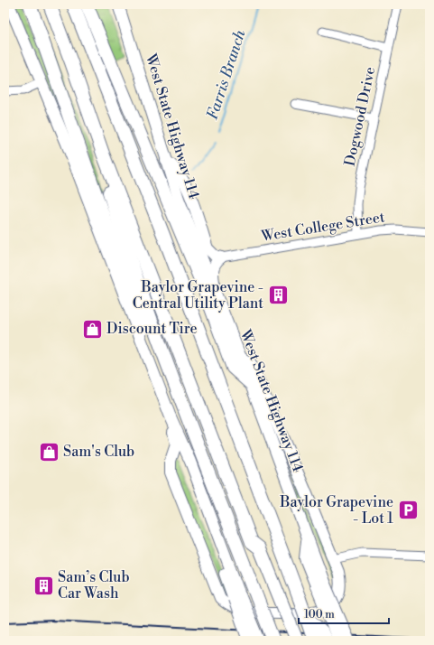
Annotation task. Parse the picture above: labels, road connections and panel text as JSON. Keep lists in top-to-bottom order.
{
  "streets": {
    "main road": ["West State Highway 114"],
    "street": ["Dogwood Drive", "West College Street"]
  },
  "crossings": [
    ["Dogwood Drive", "West College Street"]
  ],
  "water": ["Farris Branch"],
  "places": {
    "building": ["Baylor Grapevine - Central Utility Plant", "Sam’s Club Car Wash"],
    "shop": ["Discount Tire", "Sam's Club"],
    "parking": ["Baylor Grapevine - Lot 1"]
  },
  "scale_bar": "100 m"
}
